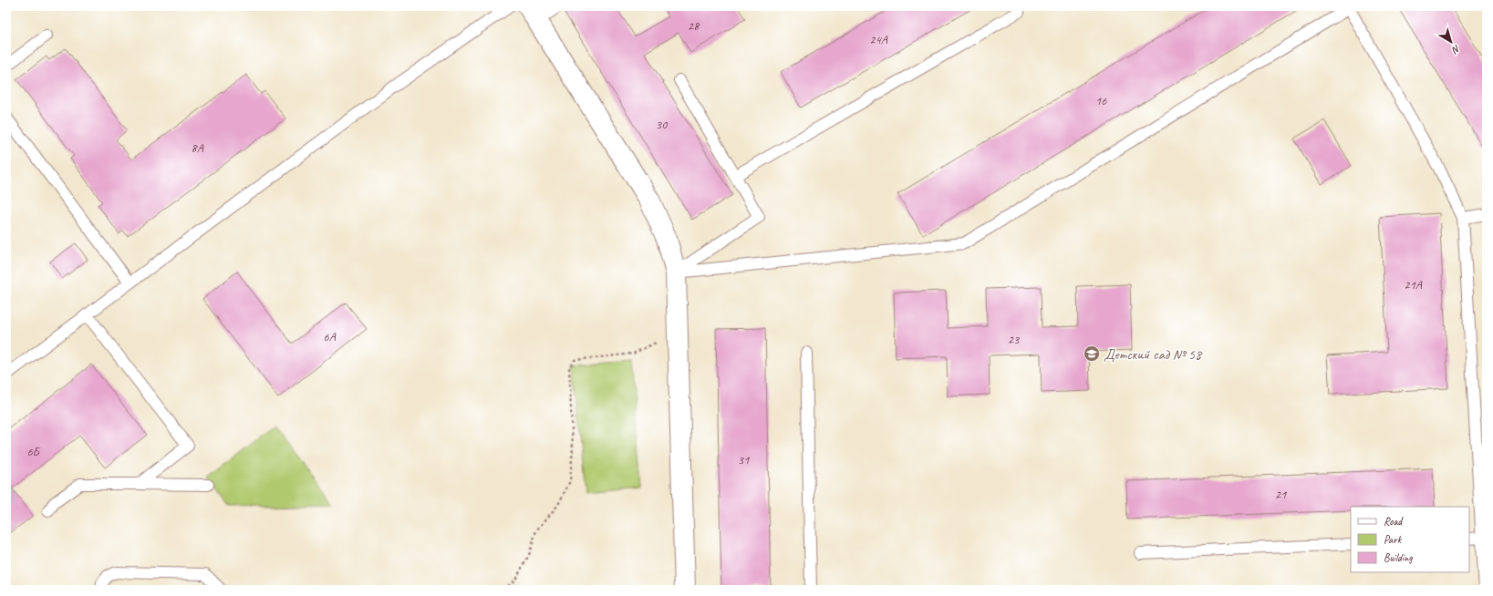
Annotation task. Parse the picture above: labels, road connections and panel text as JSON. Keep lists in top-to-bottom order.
{
  "places": {
    "school or university": ["Детский сад № 58"]
  },
  "house_numbers": [
    "28",
    "24А",
    "16",
    "30",
    "8А",
    "21А",
    "6А",
    "23",
    "6Б",
    "31",
    "21"
  ],
  "legend": ["Road", "Park", "Building"],
  "north": "bottom right"
}
